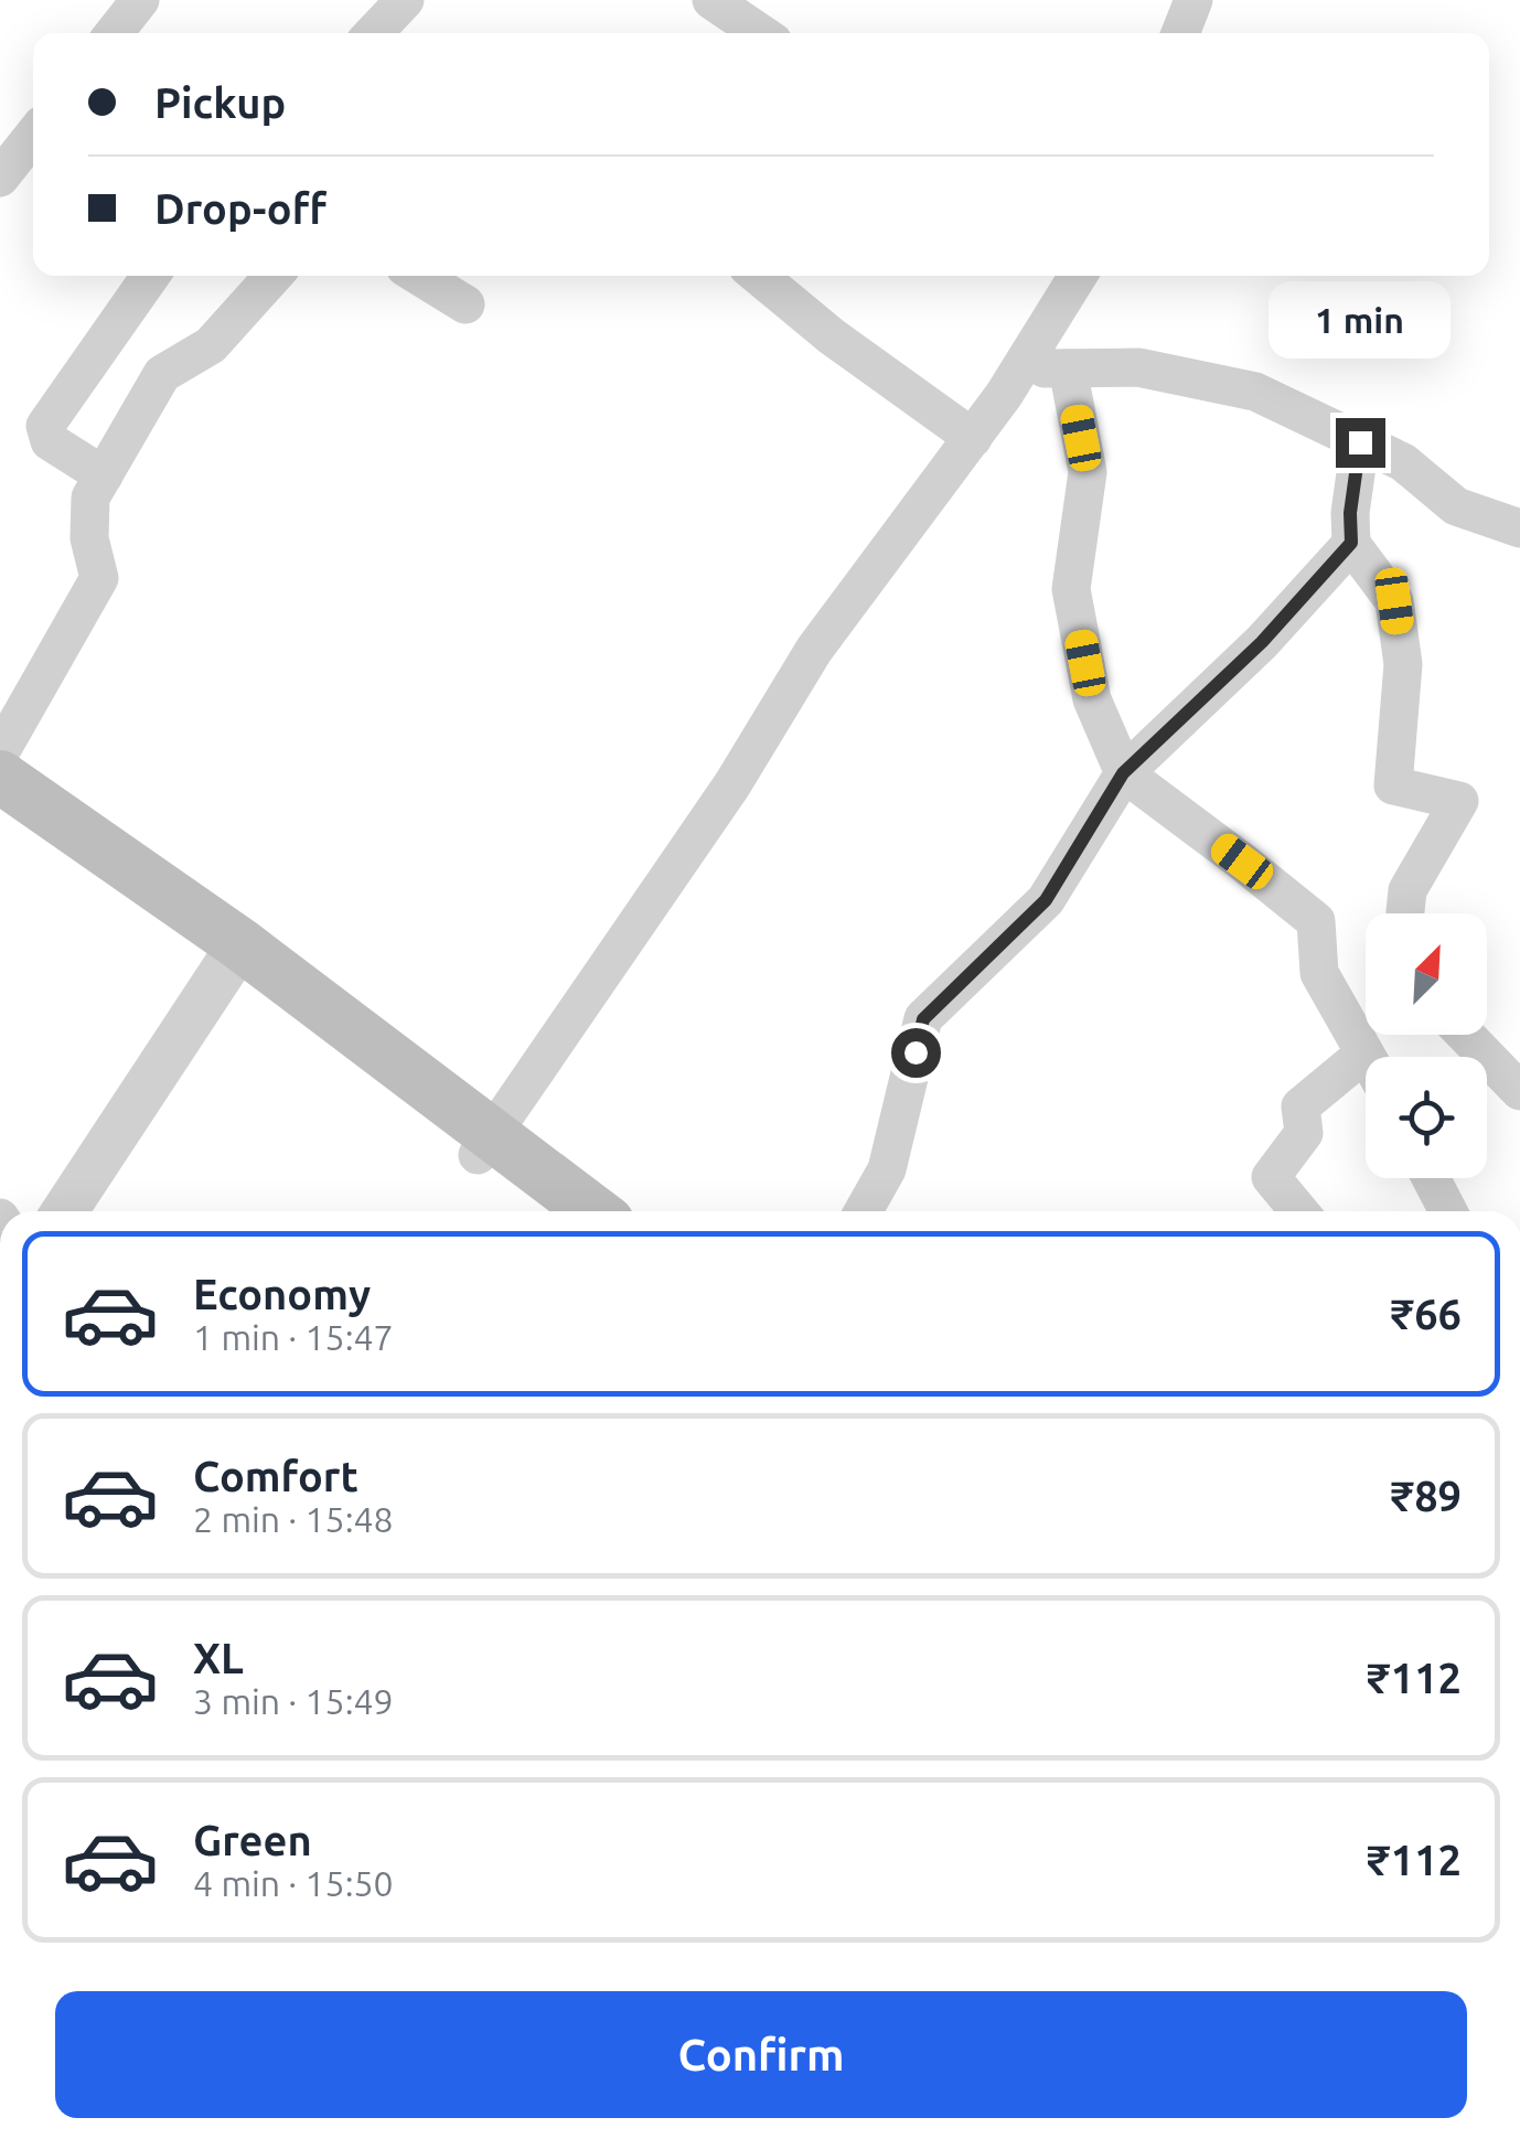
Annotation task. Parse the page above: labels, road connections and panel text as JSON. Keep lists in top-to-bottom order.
{
  "north": "top right",
  "page": {
    "banner": ["Pickup", "Drop-off"],
    "bubble": "1 min",
    "list": [
      {
        "name": "Economy",
        "note": "1 min · 15:47",
        "value": "₹66"
      },
      {
        "name": "Comfort",
        "note": "2 min · 15:48",
        "value": "₹89"
      },
      {
        "name": "XL",
        "note": "3 min · 15:49",
        "value": "₹112"
      },
      {
        "name": "Green",
        "note": "4 min · 15:50",
        "value": "₹112"
      }
    ],
    "buttons": "Confirm"
  }
}
